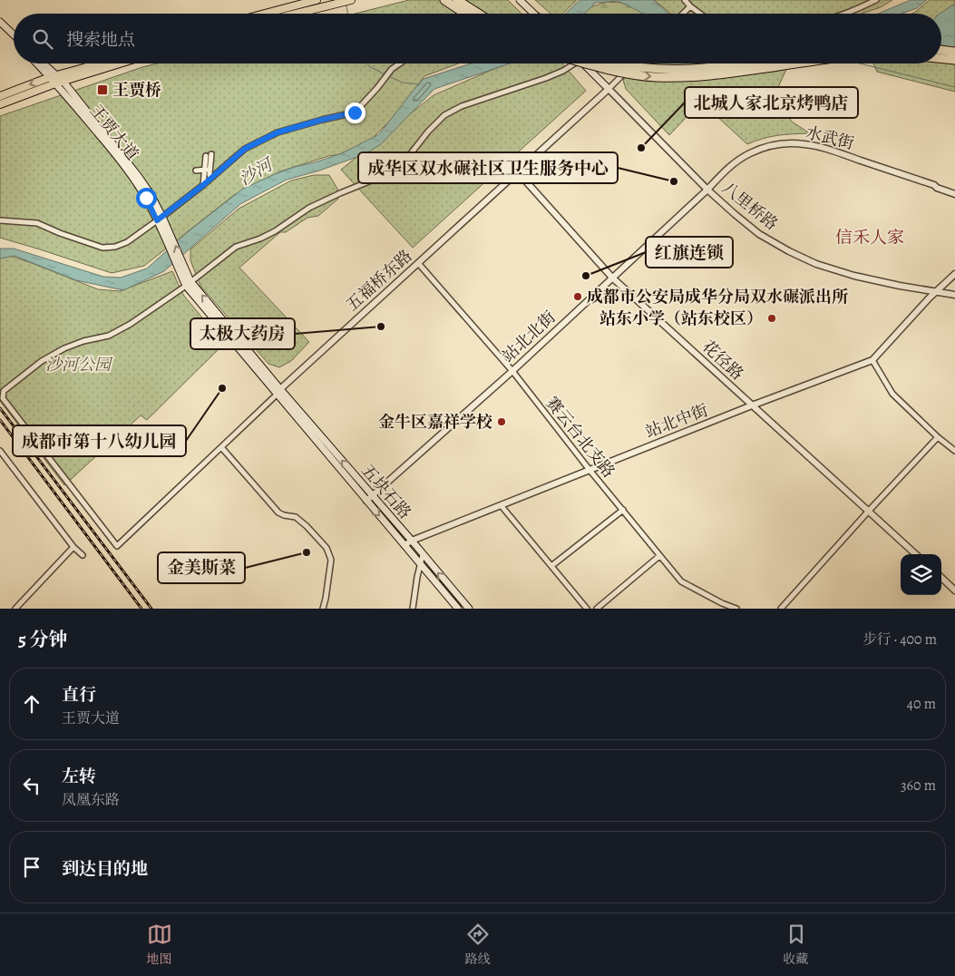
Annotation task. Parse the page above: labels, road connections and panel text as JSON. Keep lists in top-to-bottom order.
{
  "streets": {
    "main road": ["王贾大道", "八里桥路", "五块石路"],
    "street": [
      "水武街",
      "五福桥东路",
      "站北北街",
      "花径路",
      "站北中街",
      "赛云台北支路"
    ]
  },
  "crossings": [
    ["王贾大道", "五福桥东路"],
    ["王贾大道", "五块石路"],
    ["水武街", "八里桥路"],
    ["水武街", "站北北街"],
    ["八里桥路", "五福桥东路"],
    ["八里桥路", "站北北街"],
    ["八里桥路", "站北中街"],
    ["五福桥东路", "花径路"],
    ["五福桥东路", "赛云台北支路"],
    ["五福桥东路", "五块石路"],
    ["站北北街", "花径路"],
    ["站北北街", "赛云台北支路"],
    ["站北北街", "五块石路"],
    ["花径路", "站北中街"],
    ["站北中街", "赛云台北支路"],
    ["站北中街", "五块石路"]
  ],
  "districts": ["信禾人家"],
  "water": ["沙河"],
  "parks": ["沙河公园"],
  "places": {
    "transit": ["王贾桥"],
    "other": [
      "北城人家北京烤鸭店",
      "成华区双水碾社区卫生服务中心",
      "红旗连锁",
      "成都市公安局成华分局双水碾派出所",
      "站东小学（站东校区）",
      "太极大药房",
      "成都市第十八幼儿园",
      "金牛区嘉祥学校",
      "金美斯菜"
    ]
  },
  "page": {
    "search": "搜索地点",
    "heading": ["5 分钟", "步行 · 400 m"],
    "list": [
      ["直行", "王贾大道", "40 m"],
      ["左转", "凤凰东路", "360 m"],
      "到达目的地"
    ],
    "nav": ["地图", "路线", "收藏"]
  }
}
